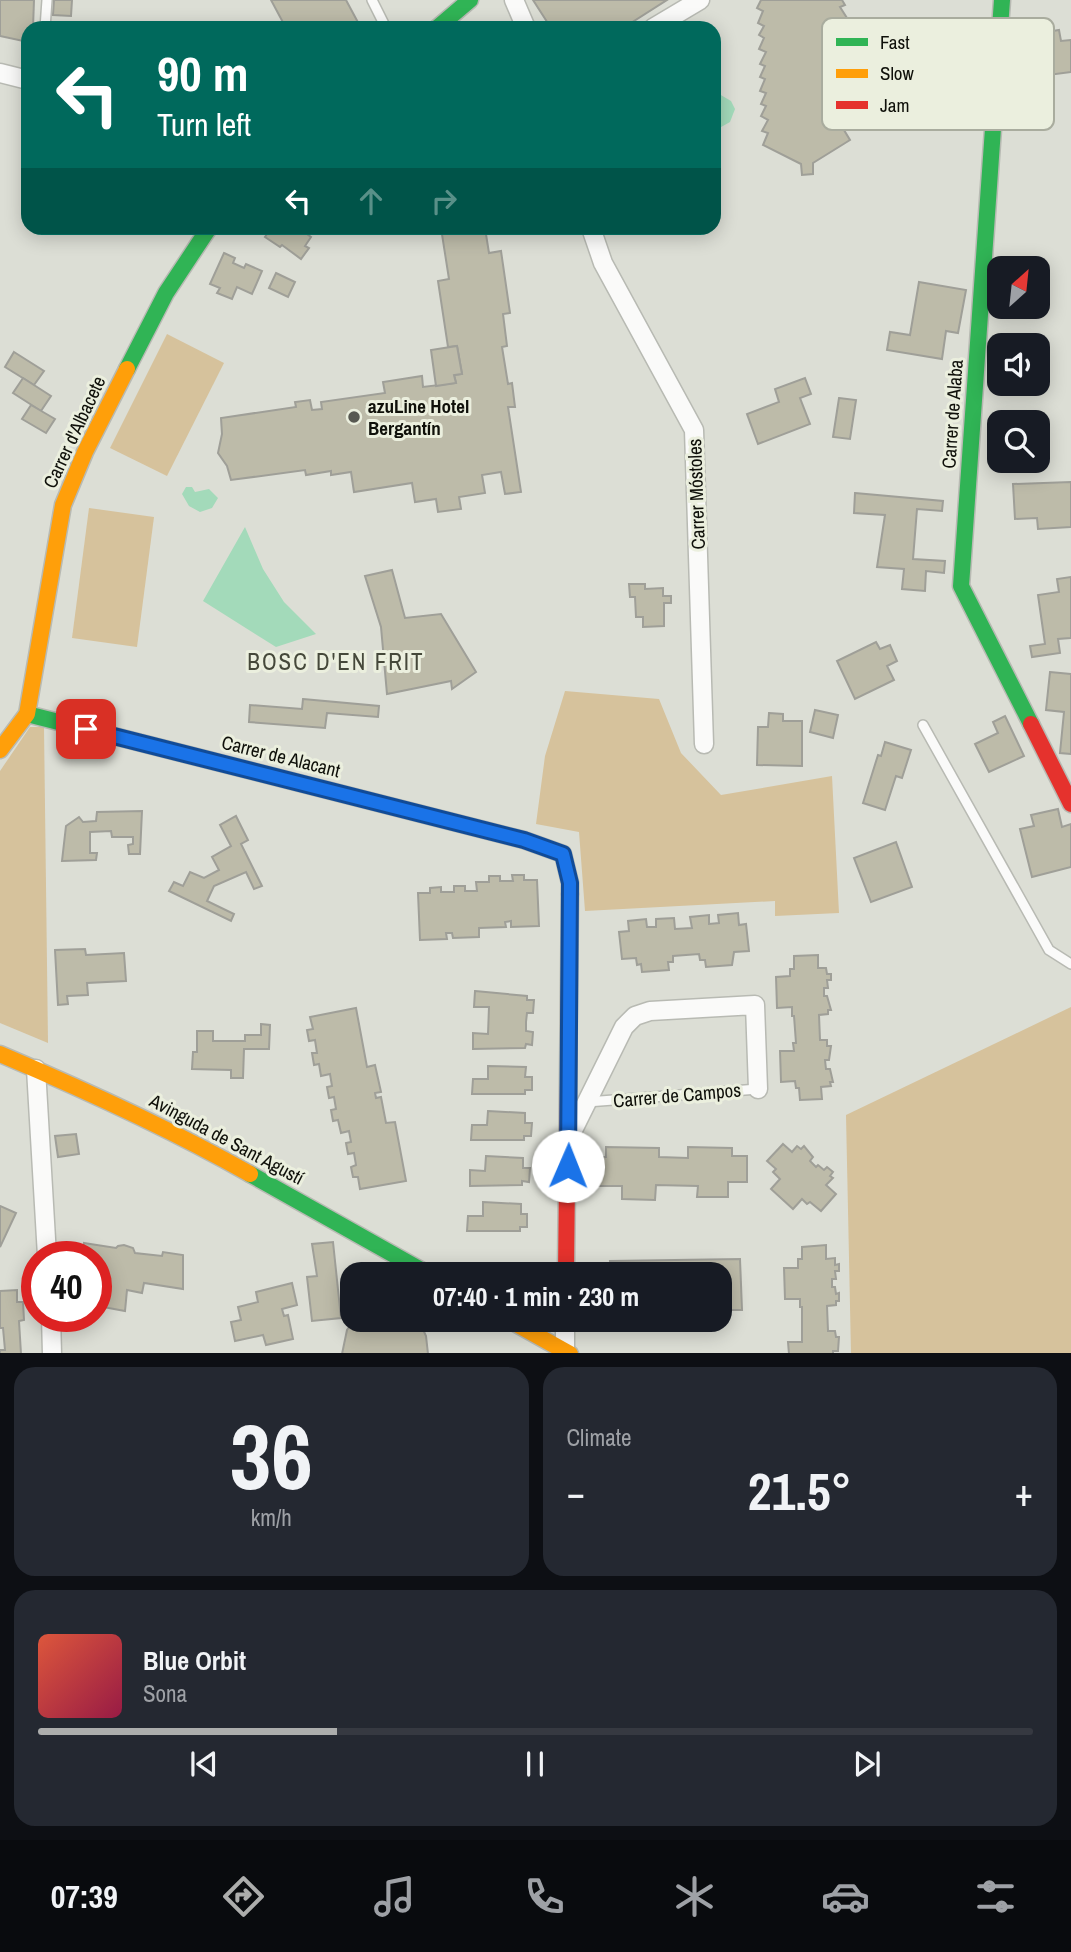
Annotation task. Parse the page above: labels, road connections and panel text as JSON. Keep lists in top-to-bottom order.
{
  "streets": {
    "street": [
      "Carrer de Alaba",
      "Carrer d'Albacete",
      "Carrer Móstoles",
      "Carrer de Alacant",
      "Carrer de Campos",
      "Avinguda de Sant Agustí"
    ]
  },
  "crossings": [
    ["Carrer d'Albacete", "Carrer de Alacant"],
    ["Carrer de Alacant", "Carrer de Campos"]
  ],
  "districts": ["BOSC D'EN FRIT"],
  "places": ["azuLine Hotel Bergantín"],
  "legend": ["Fast", "Slow", "Jam"],
  "north": "top right",
  "page": {
    "turn": ["90 m", "Turn left"],
    "limit": "40",
    "trip": "07:40 · 1 min · 230 m",
    "tile": [
      ["36", "km/h"],
      "Climate"
    ],
    "heat": ["−", "21.5°", "+"],
    "song": ["Blue Orbit", "Sona"],
    "tabs": "07:39"
  }
}
